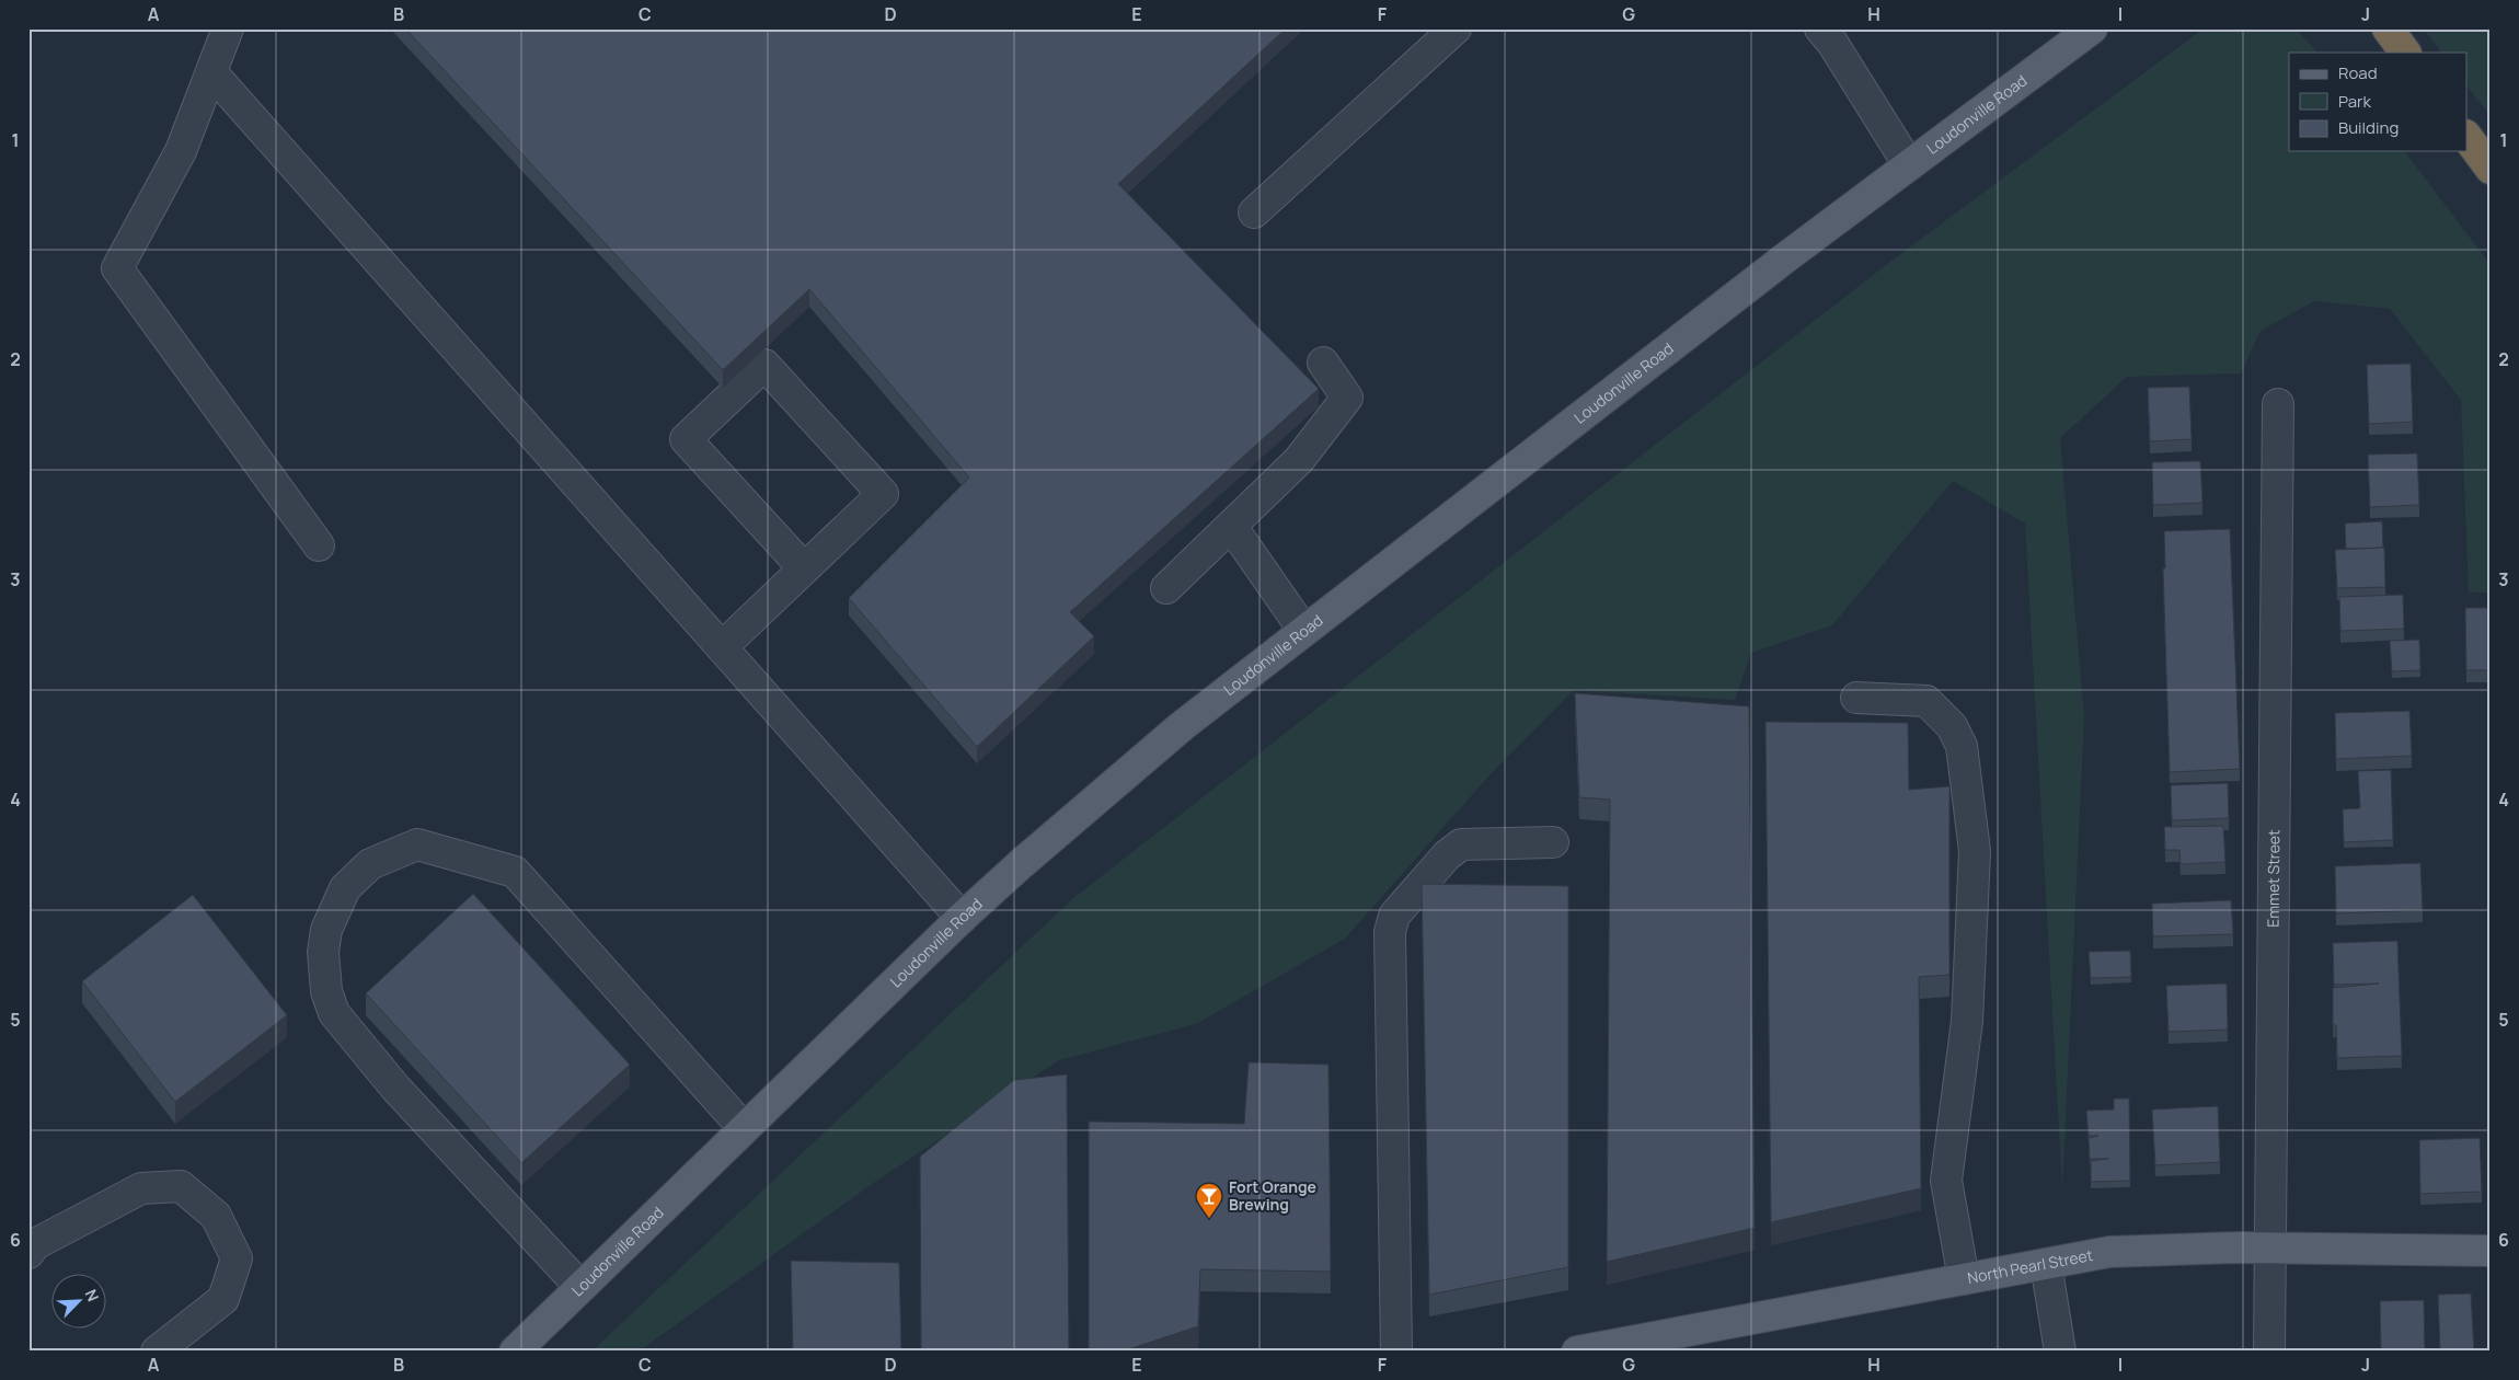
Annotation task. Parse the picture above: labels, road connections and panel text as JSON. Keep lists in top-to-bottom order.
{
  "streets": {
    "main road": ["Loudonville Road", "North Pearl Street"],
    "street": ["Emmet Street"]
  },
  "crossings": [
    ["Emmet Street", "North Pearl Street"]
  ],
  "places": {
    "bar": ["Fort Orange Brewing"]
  },
  "legend": ["Road", "Park", "Building"],
  "north": "top right",
  "grid": {
    "columns": [
      "A",
      "B",
      "C",
      "D",
      "E",
      "F",
      "G",
      "H",
      "I",
      "J"
    ],
    "rows": [
      "1",
      "2",
      "3",
      "4",
      "5",
      "6"
    ]
  }
}
